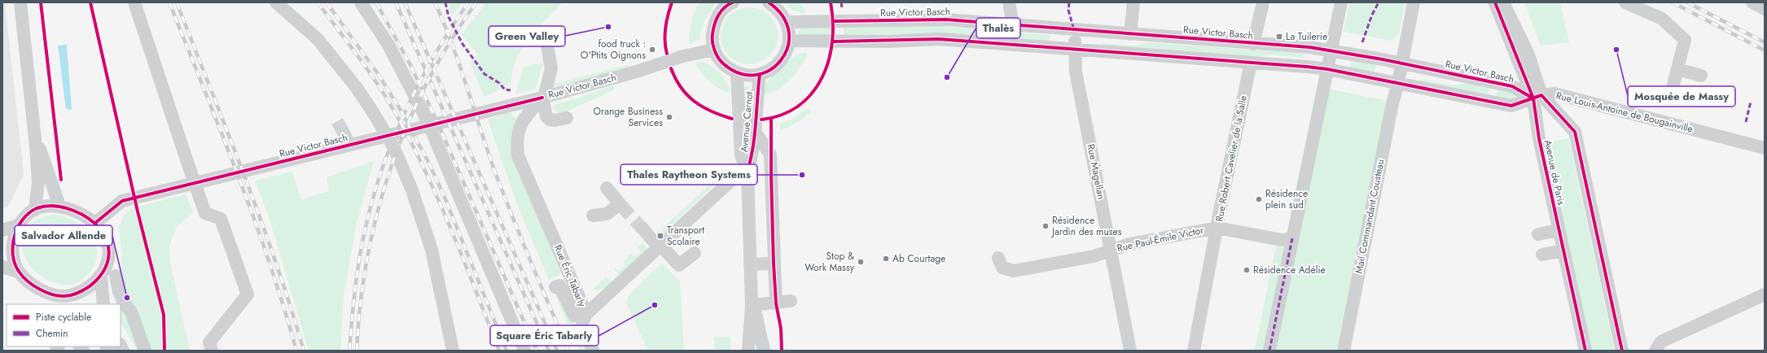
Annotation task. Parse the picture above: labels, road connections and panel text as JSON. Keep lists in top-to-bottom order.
{
  "streets": {
    "street": [
      "Rue Victor Basch",
      "Rue Louis-Antoine de Bougainville",
      "Avenue Carnot",
      "Rue Robert Cavelier de la Salle",
      "Rue Magellan",
      "Avenue de Paris",
      "Mail Commandant Cousteau",
      "Rue Paul-Émile Victor",
      "Rue Éric Tabarly"
    ]
  },
  "crossings": [
    ["Rue Victor Basch", "Rue Louis-Antoine de Bougainville"],
    ["Rue Victor Basch", "Rue Magellan"],
    ["Rue Victor Basch", "Avenue de Paris"],
    ["Rue Victor Basch", "Mail Commandant Cousteau"],
    ["Rue Victor Basch", "Rue Éric Tabarly"],
    ["Rue Louis-Antoine de Bougainville", "Avenue de Paris"],
    ["Avenue Carnot", "Rue Éric Tabarly"],
    ["Rue Robert Cavelier de la Salle", "Rue Paul-Émile Victor"],
    ["Rue Magellan", "Rue Paul-Émile Victor"]
  ],
  "places": {
    "other": [
      "Green Valley",
      "food truck : O'Ptits Oignons",
      "Mosquée de Massy",
      "Thalès",
      "Orange Business Services",
      "Thales Raytheon Systems",
      "Résidence plein sud",
      "Résidence Jardin des muses",
      "Ab Courtage",
      "Stop & Work Massy",
      "Résidence Adélie",
      "Salvador Allende",
      "Square Éric Tabarly"
    ],
    "transit": ["La Tuilerie", "Transport Scolaire"]
  },
  "legend": ["Piste cyclable", "Chemin"]
}
